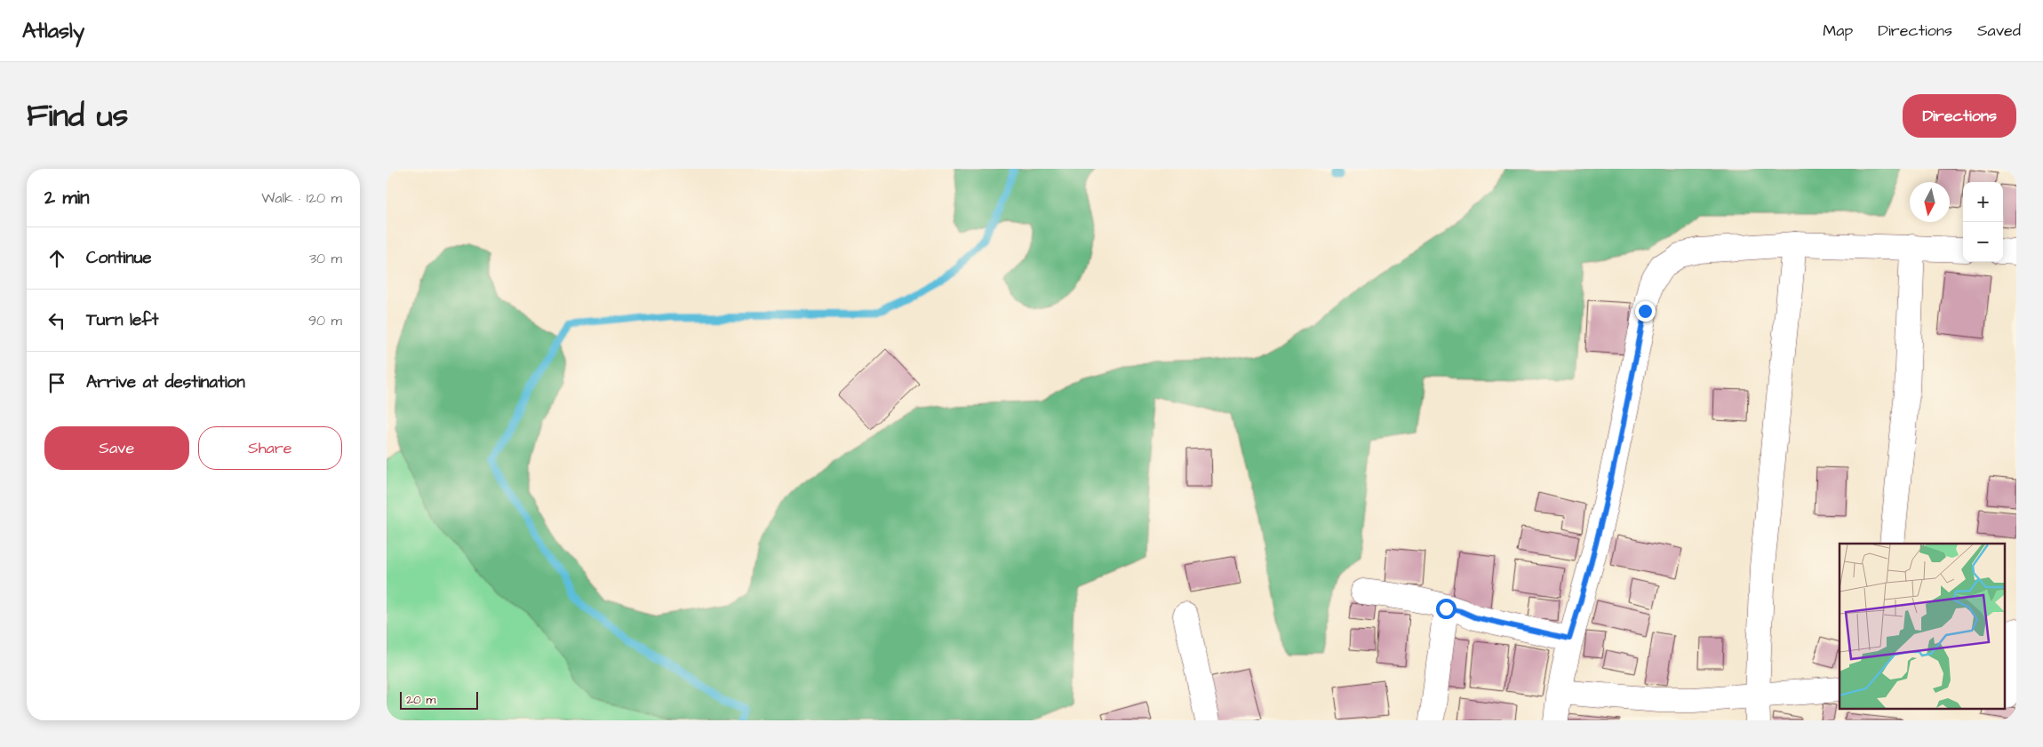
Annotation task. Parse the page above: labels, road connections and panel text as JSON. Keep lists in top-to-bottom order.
{
  "scale_bar": "20 m",
  "north": "bottom",
  "page": {
    "header": "Atlasly",
    "nav": ["Map", "Directions", "Saved"],
    "title": "Find us",
    "buttons": [
      "Directions",
      ["Save", "Share"]
    ],
    "heading": ["2 min", "Walk · 120 m"],
    "map_buttons": ["+", "−"],
    "list": [
      ["Continue", "30 m"],
      ["Turn left", "90 m"],
      "Arrive at destination"
    ],
    "scale": "20 m"
  }
}
